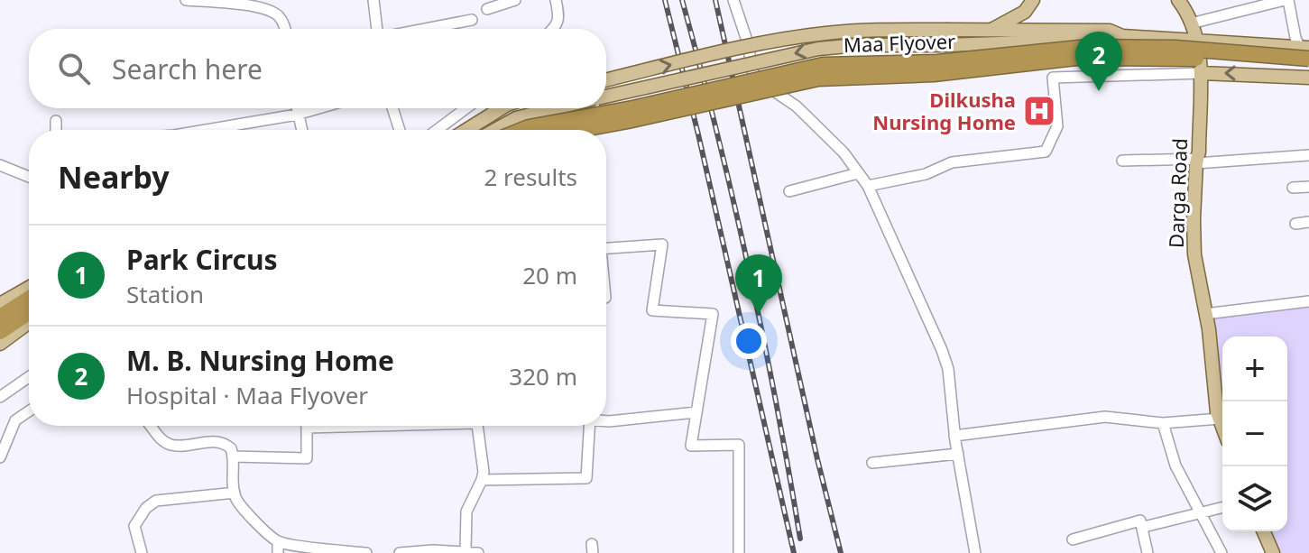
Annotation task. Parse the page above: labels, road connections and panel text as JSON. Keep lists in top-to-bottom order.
{
  "streets": {
    "highway": ["Maa Flyover"],
    "main road": ["Darga Road"]
  },
  "places": {
    "hospital": ["Dilkusha Nursing Home"]
  },
  "page": {
    "search": "Search here",
    "pins": ["2", "1"],
    "heading": ["Nearby", "2 results"],
    "list": [
      {
        "mark": "1",
        "name": "Park Circus",
        "note": "Station",
        "value": "20 m"
      },
      {
        "mark": "2",
        "name": "M. B. Nursing Home",
        "note": "Hospital · Maa Flyover",
        "value": "320 m"
      }
    ],
    "map_buttons": ["+", "−"]
  }
}
